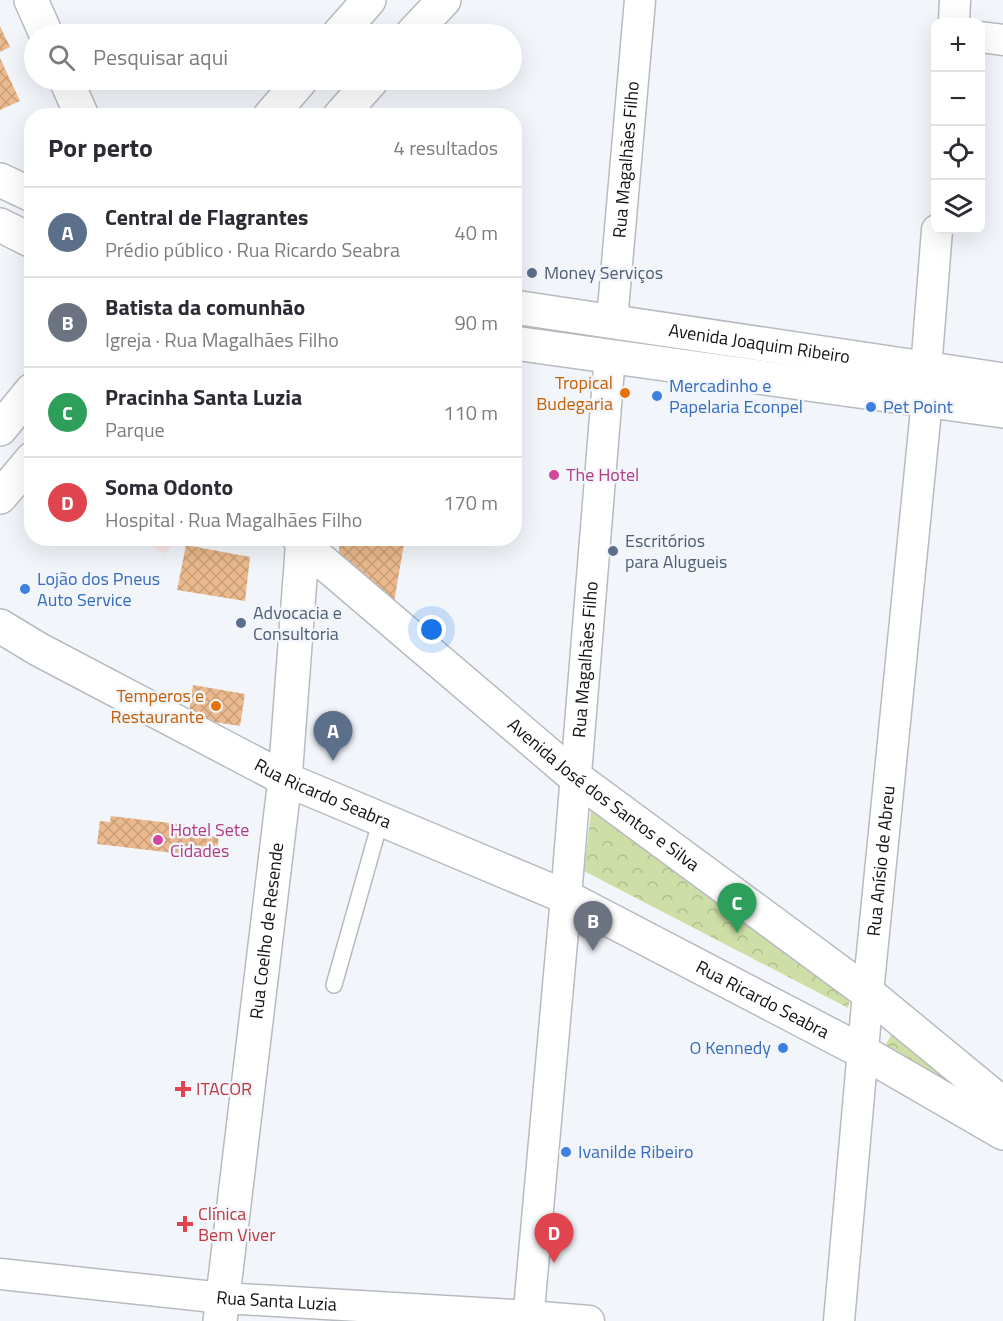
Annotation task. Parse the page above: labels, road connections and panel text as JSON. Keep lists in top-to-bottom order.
{
  "streets": {
    "main road": [
      "Avenida Joaquim Ribeiro",
      "Rua Ricardo Seabra",
      "Avenida José dos Santos e Silva",
      "Rua Coelho de Resende"
    ],
    "street": ["Rua Magalhães Filho", "Rua Anísio de Abreu", "Rua Santa Luzia"]
  },
  "crossings": [
    ["Rua Magalhães Filho", "Avenida Joaquim Ribeiro"],
    ["Rua Magalhães Filho", "Rua Ricardo Seabra"],
    ["Rua Magalhães Filho", "Avenida José dos Santos e Silva"],
    ["Rua Magalhães Filho", "Rua Santa Luzia"],
    ["Avenida Joaquim Ribeiro", "Rua Anísio de Abreu"],
    ["Rua Ricardo Seabra", "Rua Anísio de Abreu"],
    ["Rua Ricardo Seabra", "Rua Coelho de Resende"],
    ["Avenida José dos Santos e Silva", "Rua Anísio de Abreu"],
    ["Rua Coelho de Resende", "Rua Santa Luzia"]
  ],
  "places": {
    "other": [
      "Money Serviços",
      "Tropical Budegaria",
      "Mercadinho e Papelaria Econpel",
      "Pet Point",
      "The Hotel",
      "Escritórios para Alugueis",
      "Lojão dos Pneus Auto Service",
      "Advocacia e Consultoria",
      "Temperos e Restaurante",
      "Hotel Sete Cidades",
      "O Kennedy",
      "Ivanilde Ribeiro"
    ],
    "health": ["ITACOR", "Clínica Bem Viver"]
  },
  "page": {
    "map_buttons": ["+", "−"],
    "search": "Pesquisar aqui",
    "heading": ["Por perto", "4 resultados"],
    "list": [
      {
        "mark": "A",
        "name": "Central de Flagrantes",
        "note": "Prédio público · Rua Ricardo Seabra",
        "value": "40 m"
      },
      {
        "mark": "B",
        "name": "Batista da comunhão",
        "note": "Igreja · Rua Magalhães Filho",
        "value": "90 m"
      },
      {
        "mark": "C",
        "name": "Pracinha Santa Luzia",
        "note": "Parque",
        "value": "110 m"
      },
      {
        "mark": "D",
        "name": "Soma Odonto",
        "note": "Hospital · Rua Magalhães Filho",
        "value": "170 m"
      }
    ],
    "pins": [
      "A",
      "C",
      "B",
      "D"
    ]
  }
}
